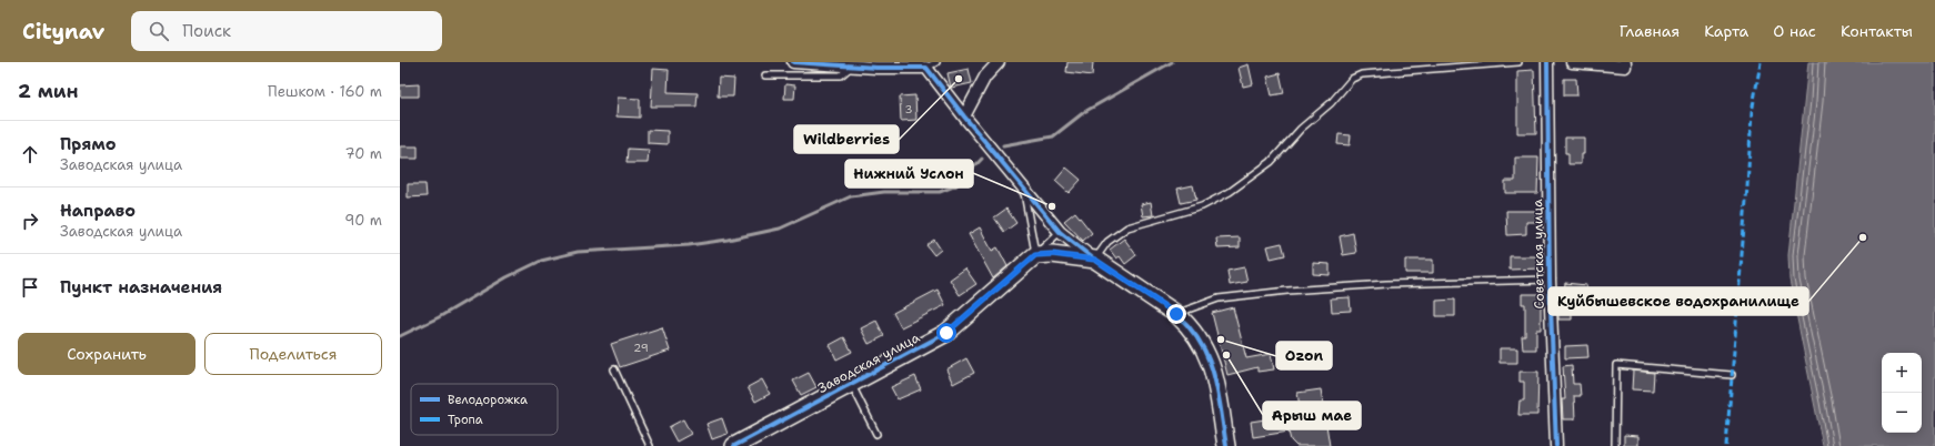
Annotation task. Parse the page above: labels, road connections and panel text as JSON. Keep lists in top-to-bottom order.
{
  "streets": {
    "street": ["Советская улица", "Заводская улица"]
  },
  "places": [
    "Wildberries",
    "Нижний Услон",
    "Куйбышевское водохранилище",
    "Ozon",
    "Арыш мае"
  ],
  "house_numbers": ["3", "29"],
  "legend": ["Велодорожка", "Тропа"],
  "page": {
    "header": "Citynav",
    "search": "Поиск",
    "nav": [
      "Главная",
      "Карта",
      "О нас",
      "Контакты"
    ],
    "heading": ["2 мин", "Пешком · 160 m"],
    "list": [
      ["Прямо", "Заводская улица", "70 m"],
      ["Направо", "Заводская улица", "90 m"],
      "Пункт назначения"
    ],
    "buttons": ["Сохранить", "Поделиться"],
    "map_buttons": ["+", "−"]
  }
}
